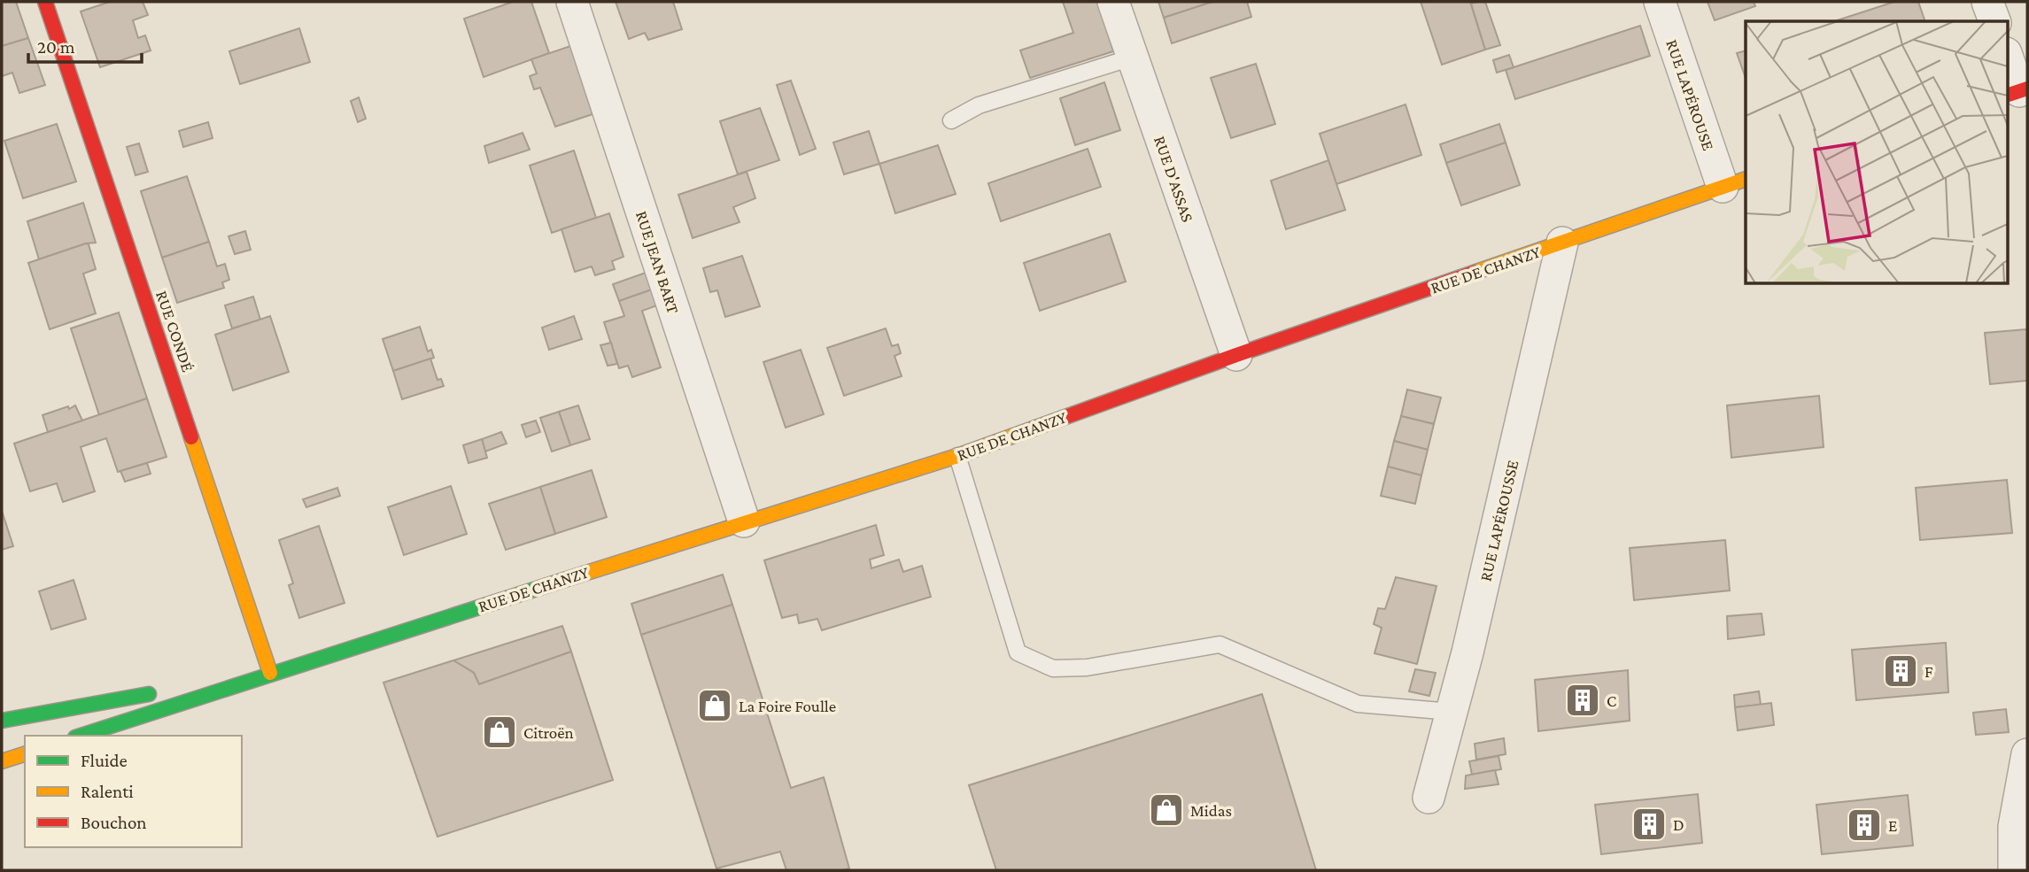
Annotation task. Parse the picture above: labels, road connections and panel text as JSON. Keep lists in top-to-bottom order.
{
  "streets": {
    "main road": ["RUE DE CHANZY", "RUE CONDÉ"],
    "street": [
      "RUE LAPÉROUSE",
      "RUE D'ASSAS",
      "RUE JEAN BART",
      "RUE LAPÉROUSSE"
    ]
  },
  "crossings": [
    ["RUE LAPÉROUSE", "RUE DE CHANZY"],
    ["RUE D'ASSAS", "RUE DE CHANZY"],
    ["RUE JEAN BART", "RUE DE CHANZY"],
    ["RUE DE CHANZY", "RUE CONDÉ"],
    ["RUE DE CHANZY", "RUE LAPÉROUSSE"]
  ],
  "places": {
    "building": [
      "F",
      "C",
      "D",
      "E"
    ],
    "shop": ["La Foire Foulle", "Citroën", "Midas"]
  },
  "legend": ["Fluide", "Ralenti", "Bouchon"],
  "scale_bar": "20 m"
}
